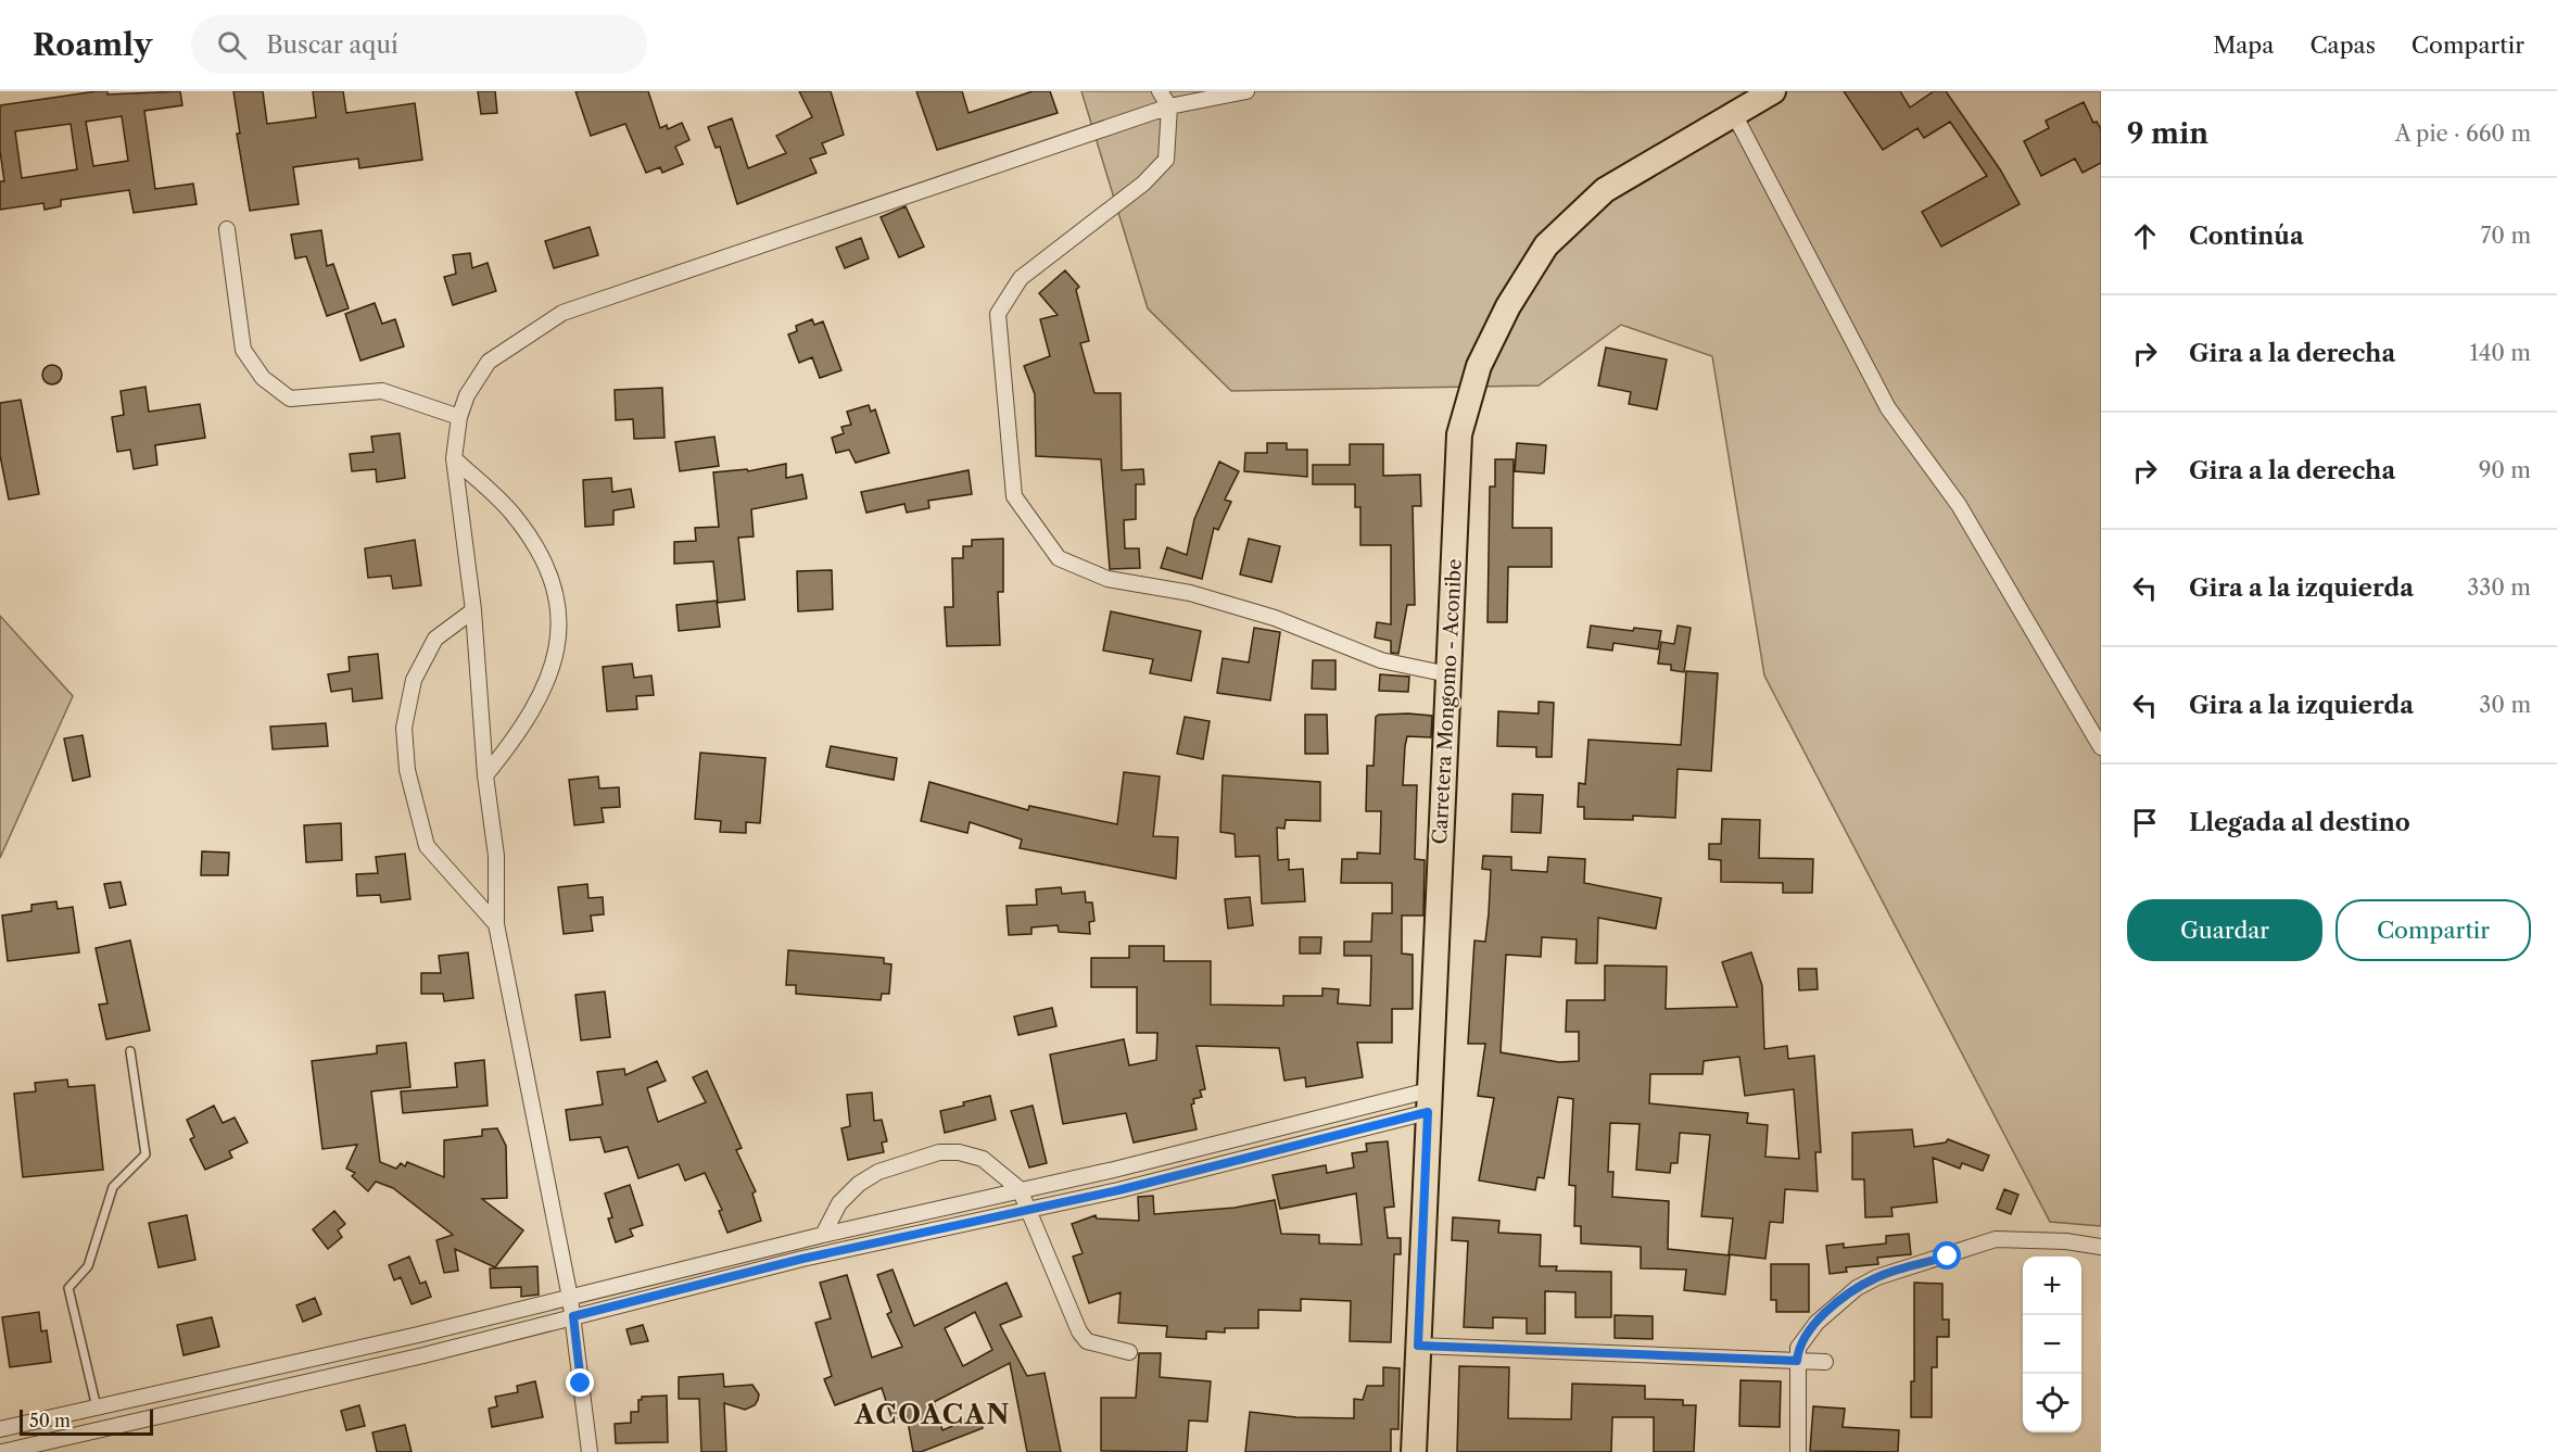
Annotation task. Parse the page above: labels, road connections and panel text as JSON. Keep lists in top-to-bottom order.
{
  "streets": {
    "main road": ["Carretera Mongomo - Aconibe"]
  },
  "districts": ["ACOACAN"],
  "scale_bar": "50 m",
  "page": {
    "header": "Roamly",
    "search": "Buscar aquí",
    "nav": ["Mapa", "Capas", "Compartir"],
    "heading": ["9 min", "A pie · 660 m"],
    "list": [
      ["Continúa", "70 m"],
      ["Gira a la derecha", "140 m"],
      ["Gira a la derecha", "90 m"],
      ["Gira a la izquierda", "330 m"],
      ["Gira a la izquierda", "30 m"],
      "Llegada al destino"
    ],
    "buttons": ["Guardar", "Compartir"],
    "map_buttons": ["+", "−"],
    "scale": "50 m"
  }
}
